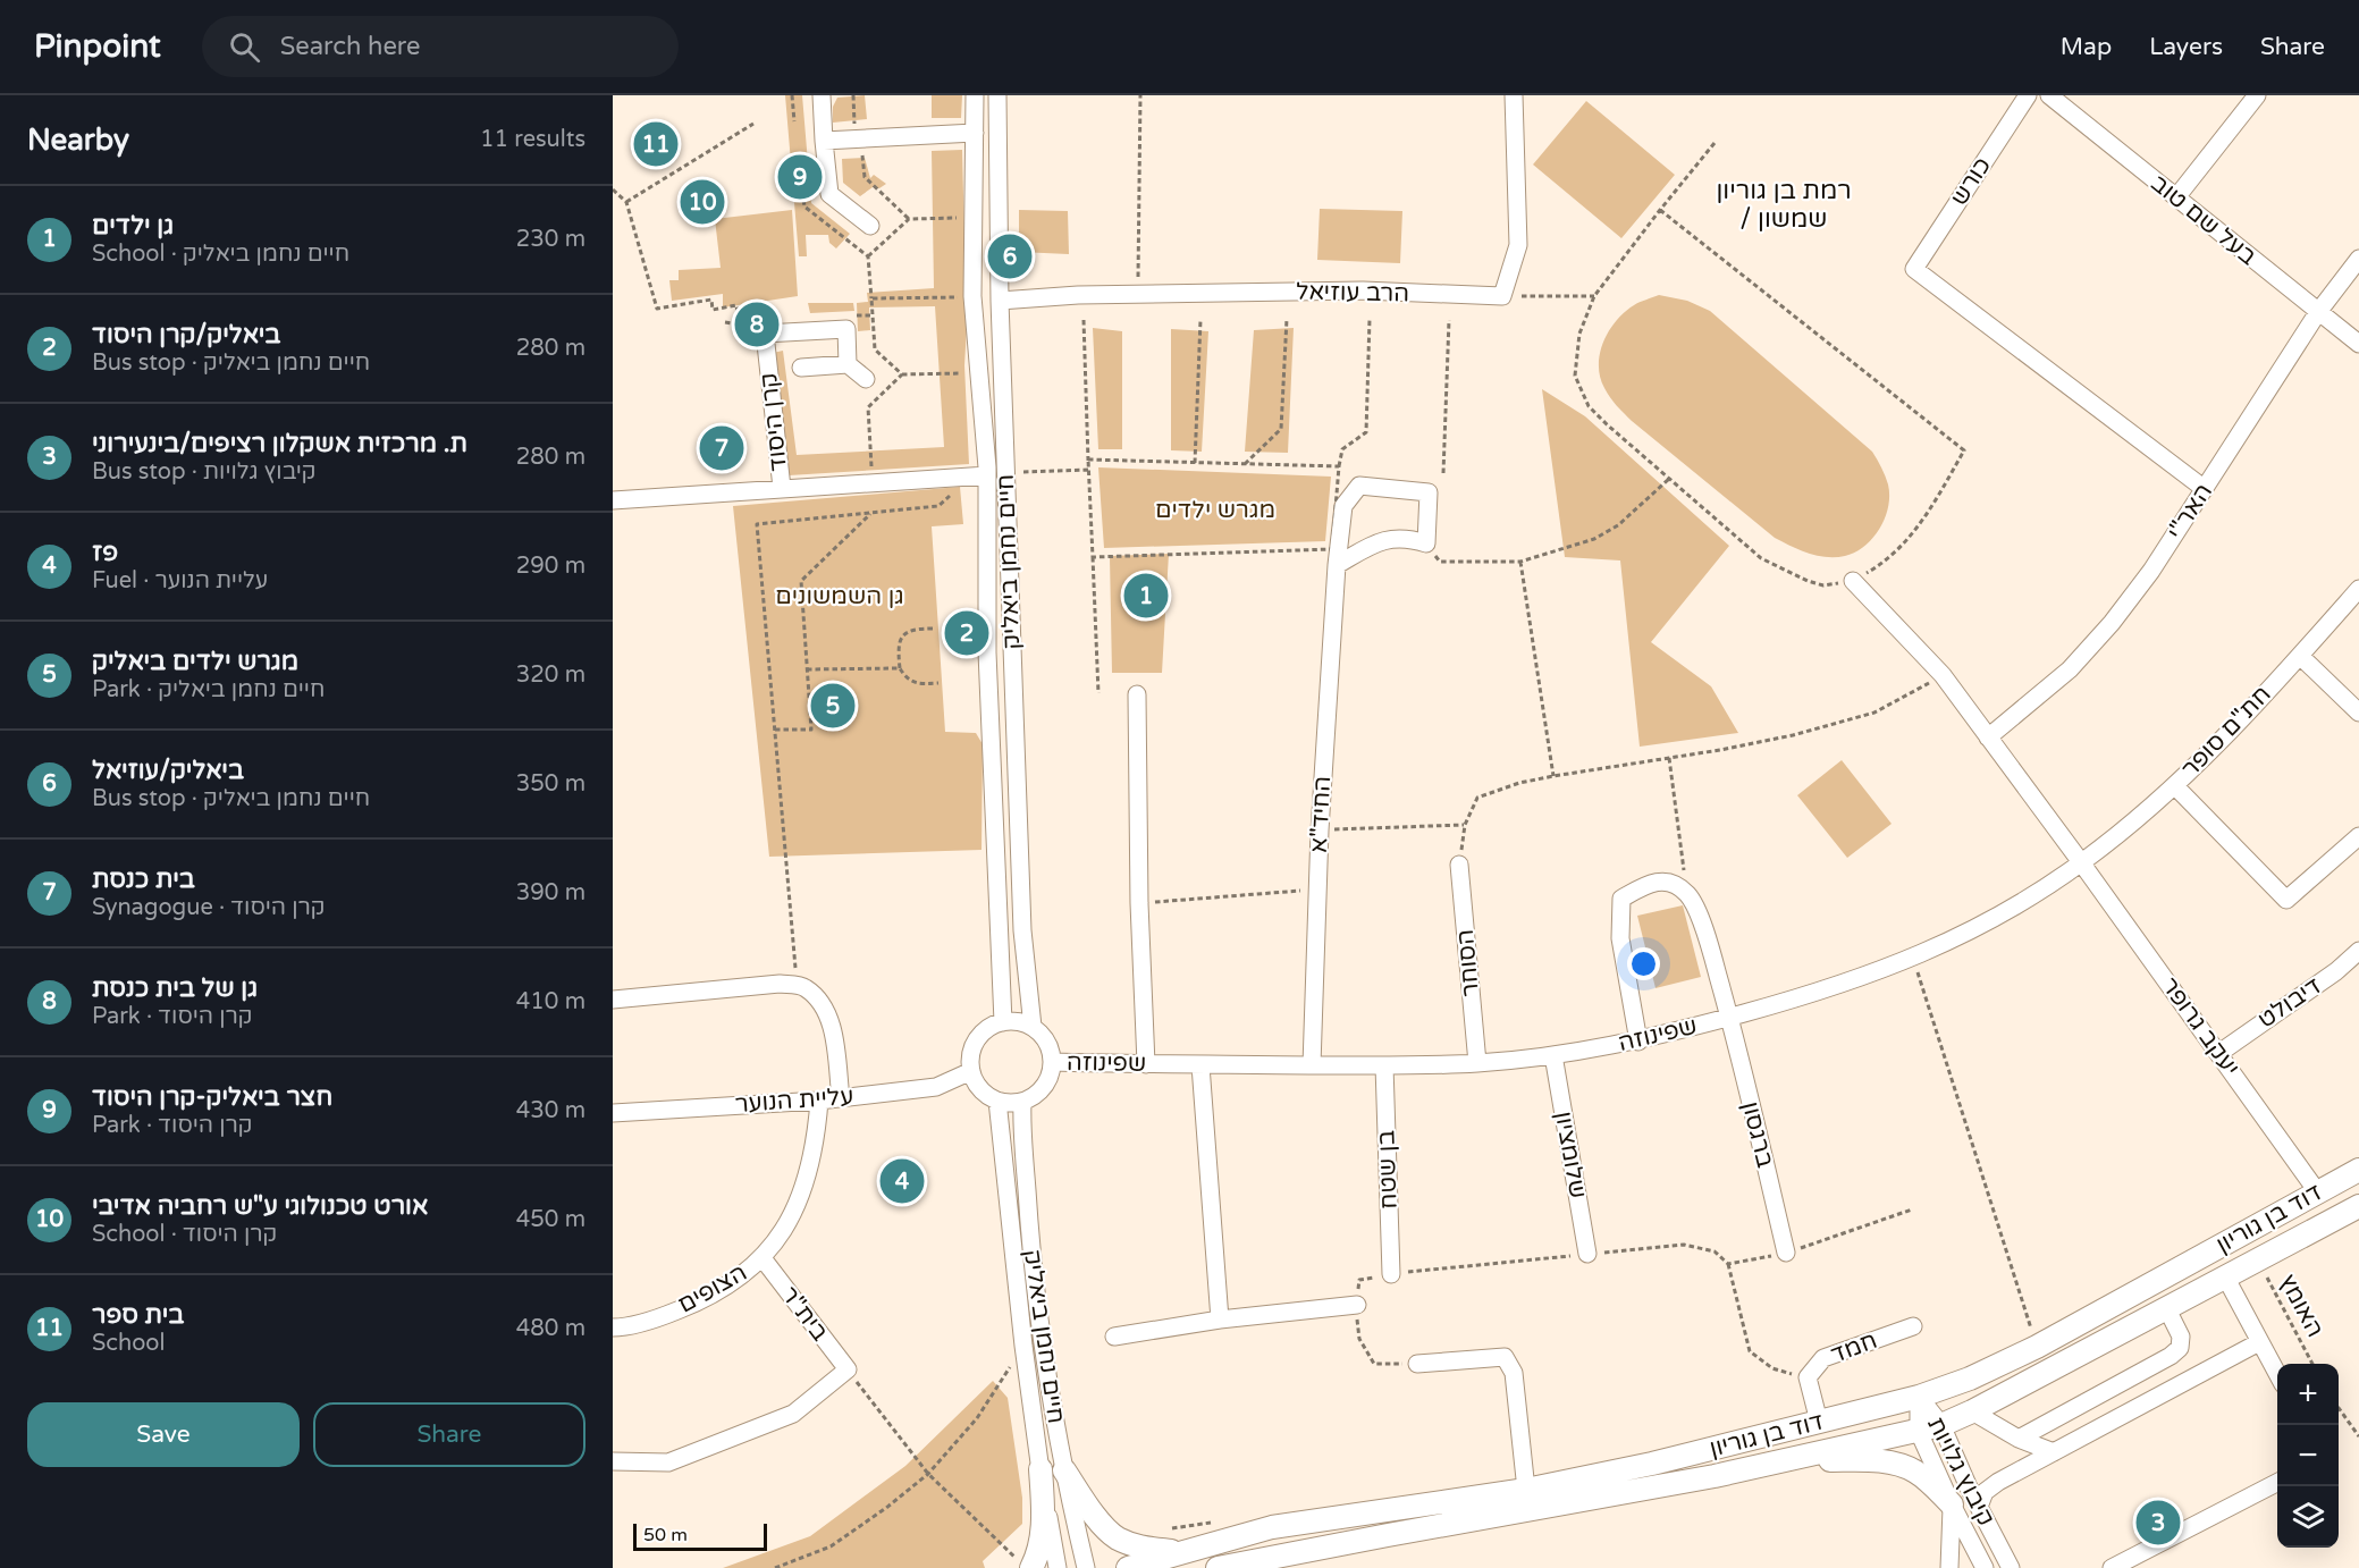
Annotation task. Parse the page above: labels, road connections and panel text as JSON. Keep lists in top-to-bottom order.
{
  "streets": {
    "main road": ["דוד בן גוריון"],
    "street": [
      "כורש",
      "בעל שם טוב",
      "הרב עוזיאל",
      "קרן היסוד",
      "האר\"י",
      "חיים נחמן ביאליק",
      "חת\"ם סופר",
      "החיד\"א",
      "הסוחר",
      "דיבולט",
      "יעקב גרופר",
      "שפינוזה",
      "עליית הנוער",
      "ברגסון",
      "שלומציון",
      "בן שטח",
      "הצופים",
      "בית\"ר",
      "חמד",
      "קיבוץ גלויות"
    ],
    "path": ["האומץ"]
  },
  "crossings": [
    ["כורש", "האר\"י"],
    ["בעל שם טוב", "האר\"י"],
    ["הרב עוזיאל", "חיים נחמן ביאליק"],
    ["קרן היסוד", "חיים נחמן ביאליק"],
    ["האר\"י", "יעקב גרופר"],
    ["חיים נחמן ביאליק", "שפינוזה"],
    ["חיים נחמן ביאליק", "עליית הנוער"],
    ["חת\"ם סופר", "יעקב גרופר"],
    ["חת\"ם סופר", "שפינוזה"],
    ["החיד\"א", "שפינוזה"],
    ["הסוחר", "שפינוזה"],
    ["דיבולט", "יעקב גרופר"],
    ["יעקב גרופר", "שפינוזה"],
    ["יעקב גרופר", "דוד בן גוריון"],
    ["שפינוזה", "עליית הנוער"],
    ["שפינוזה", "ברגסון"],
    ["שפינוזה", "שלומציון"],
    ["שפינוזה", "בן שטח"],
    ["עליית הנוער", "הצופים"],
    ["דוד בן גוריון", "האומץ"],
    ["דוד בן גוריון", "חמד"],
    ["דוד בן גוריון", "קיבוץ גלויות"],
    ["הצופים", "בית\"ר"]
  ],
  "districts": ["רמת בן גוריון / שמשון"],
  "parks": ["מגרש ילדים", "גן השמשונים"],
  "scale_bar": "50 m",
  "page": {
    "header": "Pinpoint",
    "search": "Search here",
    "nav": ["Map", "Layers", "Share"],
    "heading": ["Nearby", "11 results"],
    "pins": [
      "11",
      "9",
      "10",
      "6",
      "8",
      "7",
      "1",
      "2",
      "5",
      "4",
      "3"
    ],
    "list": [
      {
        "mark": "1",
        "name": "גן ילדים",
        "note": "School · חיים נחמן ביאליק",
        "value": "230 m"
      },
      {
        "mark": "2",
        "name": "ביאליק/קרן היסוד",
        "note": "Bus stop · חיים נחמן ביאליק",
        "value": "280 m"
      },
      {
        "mark": "3",
        "name": "ת. מרכזית אשקלון רציפים/בינעירוני",
        "note": "Bus stop · קיבוץ גלויות",
        "value": "280 m"
      },
      {
        "mark": "4",
        "name": "פז",
        "note": "Fuel · עליית הנוער",
        "value": "290 m"
      },
      {
        "mark": "5",
        "name": "מגרש ילדים ביאליק",
        "note": "Park · חיים נחמן ביאליק",
        "value": "320 m"
      },
      {
        "mark": "6",
        "name": "ביאליק/עוזיאל",
        "note": "Bus stop · חיים נחמן ביאליק",
        "value": "350 m"
      },
      {
        "mark": "7",
        "name": "בית כנסת",
        "note": "Synagogue · קרן היסוד",
        "value": "390 m"
      },
      {
        "mark": "8",
        "name": "גן של בית כנסת",
        "note": "Park · קרן היסוד",
        "value": "410 m"
      },
      {
        "mark": "9",
        "name": "חצר ביאליק-קרן היסוד",
        "note": "Park · קרן היסוד",
        "value": "430 m"
      },
      {
        "mark": "10",
        "name": "אורט טכנולוגי ע\"ש רחביה אדיבי",
        "note": "School · קרן היסוד",
        "value": "450 m"
      },
      {
        "mark": "11",
        "name": "בית ספר",
        "note": "School",
        "value": "480 m"
      }
    ],
    "map_buttons": ["+", "−"],
    "buttons": ["Save", "Share"],
    "scale": "50 m"
  }
}
